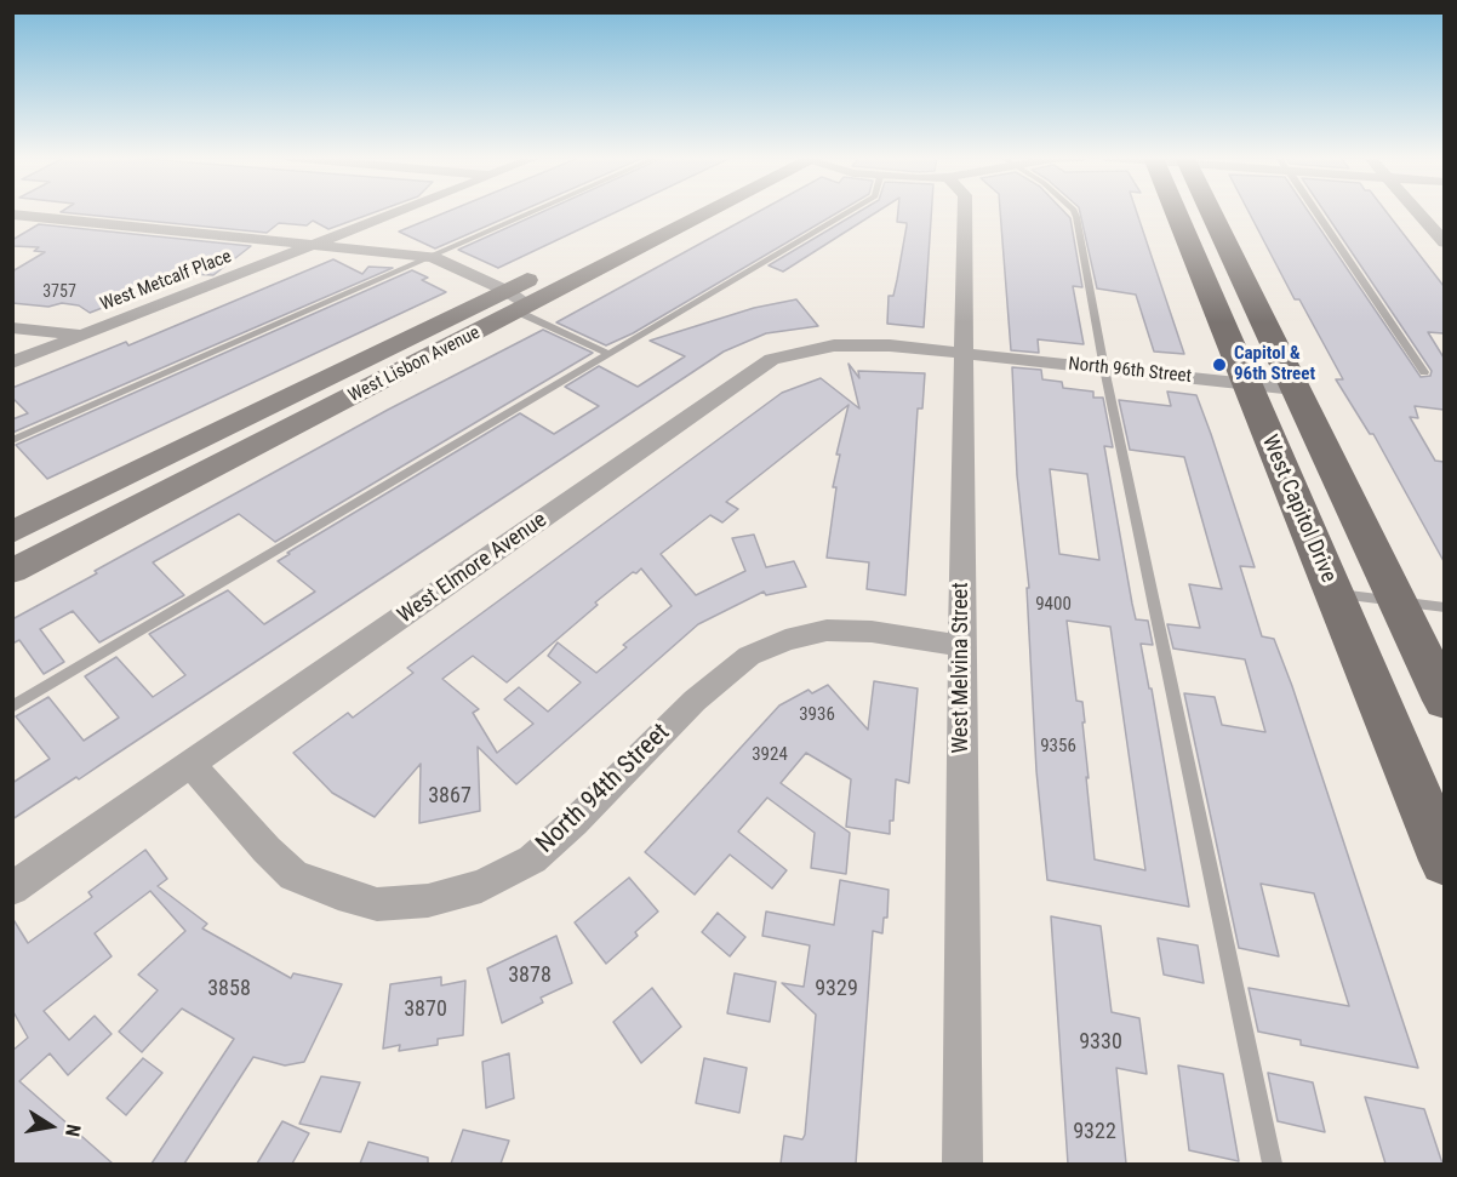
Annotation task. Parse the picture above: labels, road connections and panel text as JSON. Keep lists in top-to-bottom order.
{
  "streets": {
    "main road": ["West Lisbon Avenue", "West Capitol Drive"],
    "street": [
      "West Metcalf Place",
      "North 96th Street",
      "West Elmore Avenue",
      "West Melvina Street",
      "North 94th Street"
    ]
  },
  "crossings": [
    ["North 96th Street", "West Capitol Drive"],
    ["North 96th Street", "West Elmore Avenue"],
    ["North 96th Street", "West Melvina Street"],
    ["West Elmore Avenue", "West Melvina Street"],
    ["West Elmore Avenue", "North 94th Street"],
    ["West Melvina Street", "North 94th Street"]
  ],
  "places": ["Capitol & 96th Street"],
  "house_numbers": [
    "3757",
    "9400",
    "3936",
    "9356",
    "3924",
    "3867",
    "3878",
    "3858",
    "9329",
    "3870",
    "9330",
    "9322"
  ],
  "north": "right"
}
